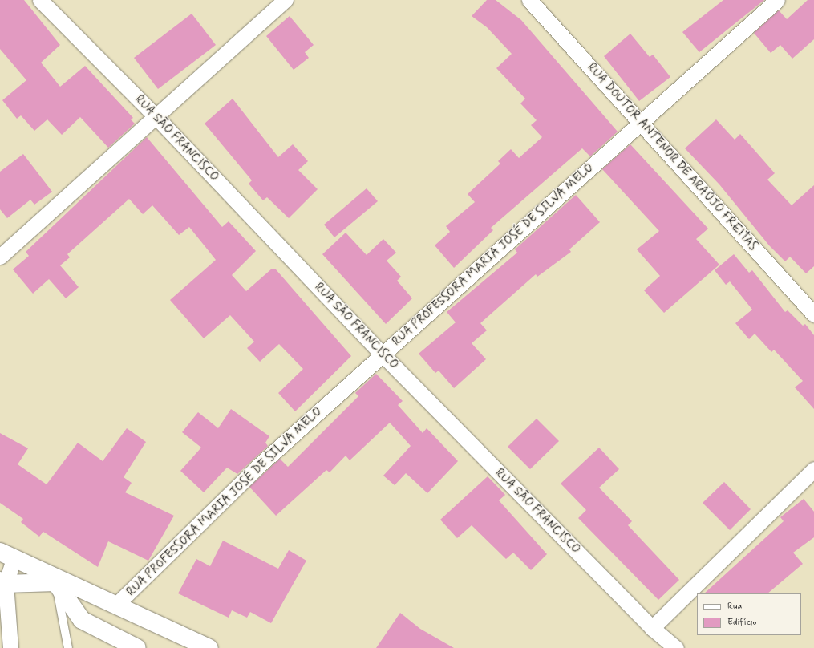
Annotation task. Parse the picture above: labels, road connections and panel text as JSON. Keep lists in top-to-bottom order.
{
  "streets": {
    "street": ["RUA SÃO FRANCISCO", "RUA DOUTOR ANTENOR DE ARAÚJO FREITAS", "RUA PROFESSORA MARIA JOSÉ DE SILVA MELO"]
  },
  "crossings": [
    ["RUA SÃO FRANCISCO", "RUA PROFESSORA MARIA JOSÉ DE SILVA MELO"],
    ["RUA DOUTOR ANTENOR DE ARAÚJO FREITAS", "RUA PROFESSORA MARIA JOSÉ DE SILVA MELO"]
  ],
  "legend": ["Rua", "Edifício"]
}
